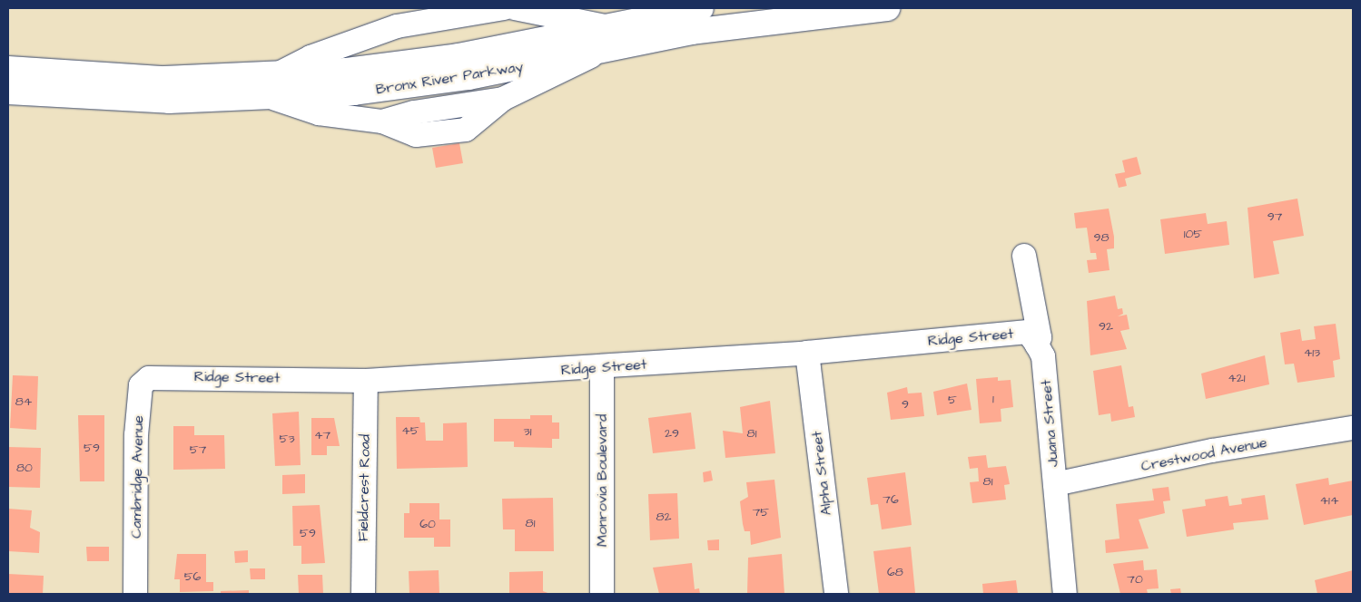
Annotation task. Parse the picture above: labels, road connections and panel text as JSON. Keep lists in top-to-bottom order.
{
  "streets": {
    "highway": ["Bronx River Parkway"],
    "street": [
      "Ridge Street",
      "Juana Street",
      "Crestwood Avenue",
      "Alpha Street",
      "Cambridge Avenue",
      "Monrovia Boulevard",
      "Fieldcrest Road"
    ]
  },
  "crossings": [
    ["Ridge Street", "Juana Street"],
    ["Ridge Street", "Alpha Street"],
    ["Ridge Street", "Cambridge Avenue"],
    ["Ridge Street", "Monrovia Boulevard"],
    ["Ridge Street", "Fieldcrest Road"],
    ["Juana Street", "Crestwood Avenue"]
  ],
  "house_numbers": [
    "97",
    "105",
    "98",
    "92",
    "413",
    "421",
    "1",
    "5",
    "84",
    "9",
    "45",
    "31",
    "29",
    "81",
    "47",
    "53",
    "59",
    "57",
    "80",
    "81",
    "76",
    "414",
    "75",
    "82",
    "81",
    "60",
    "59",
    "68",
    "56",
    "70"
  ]
}
